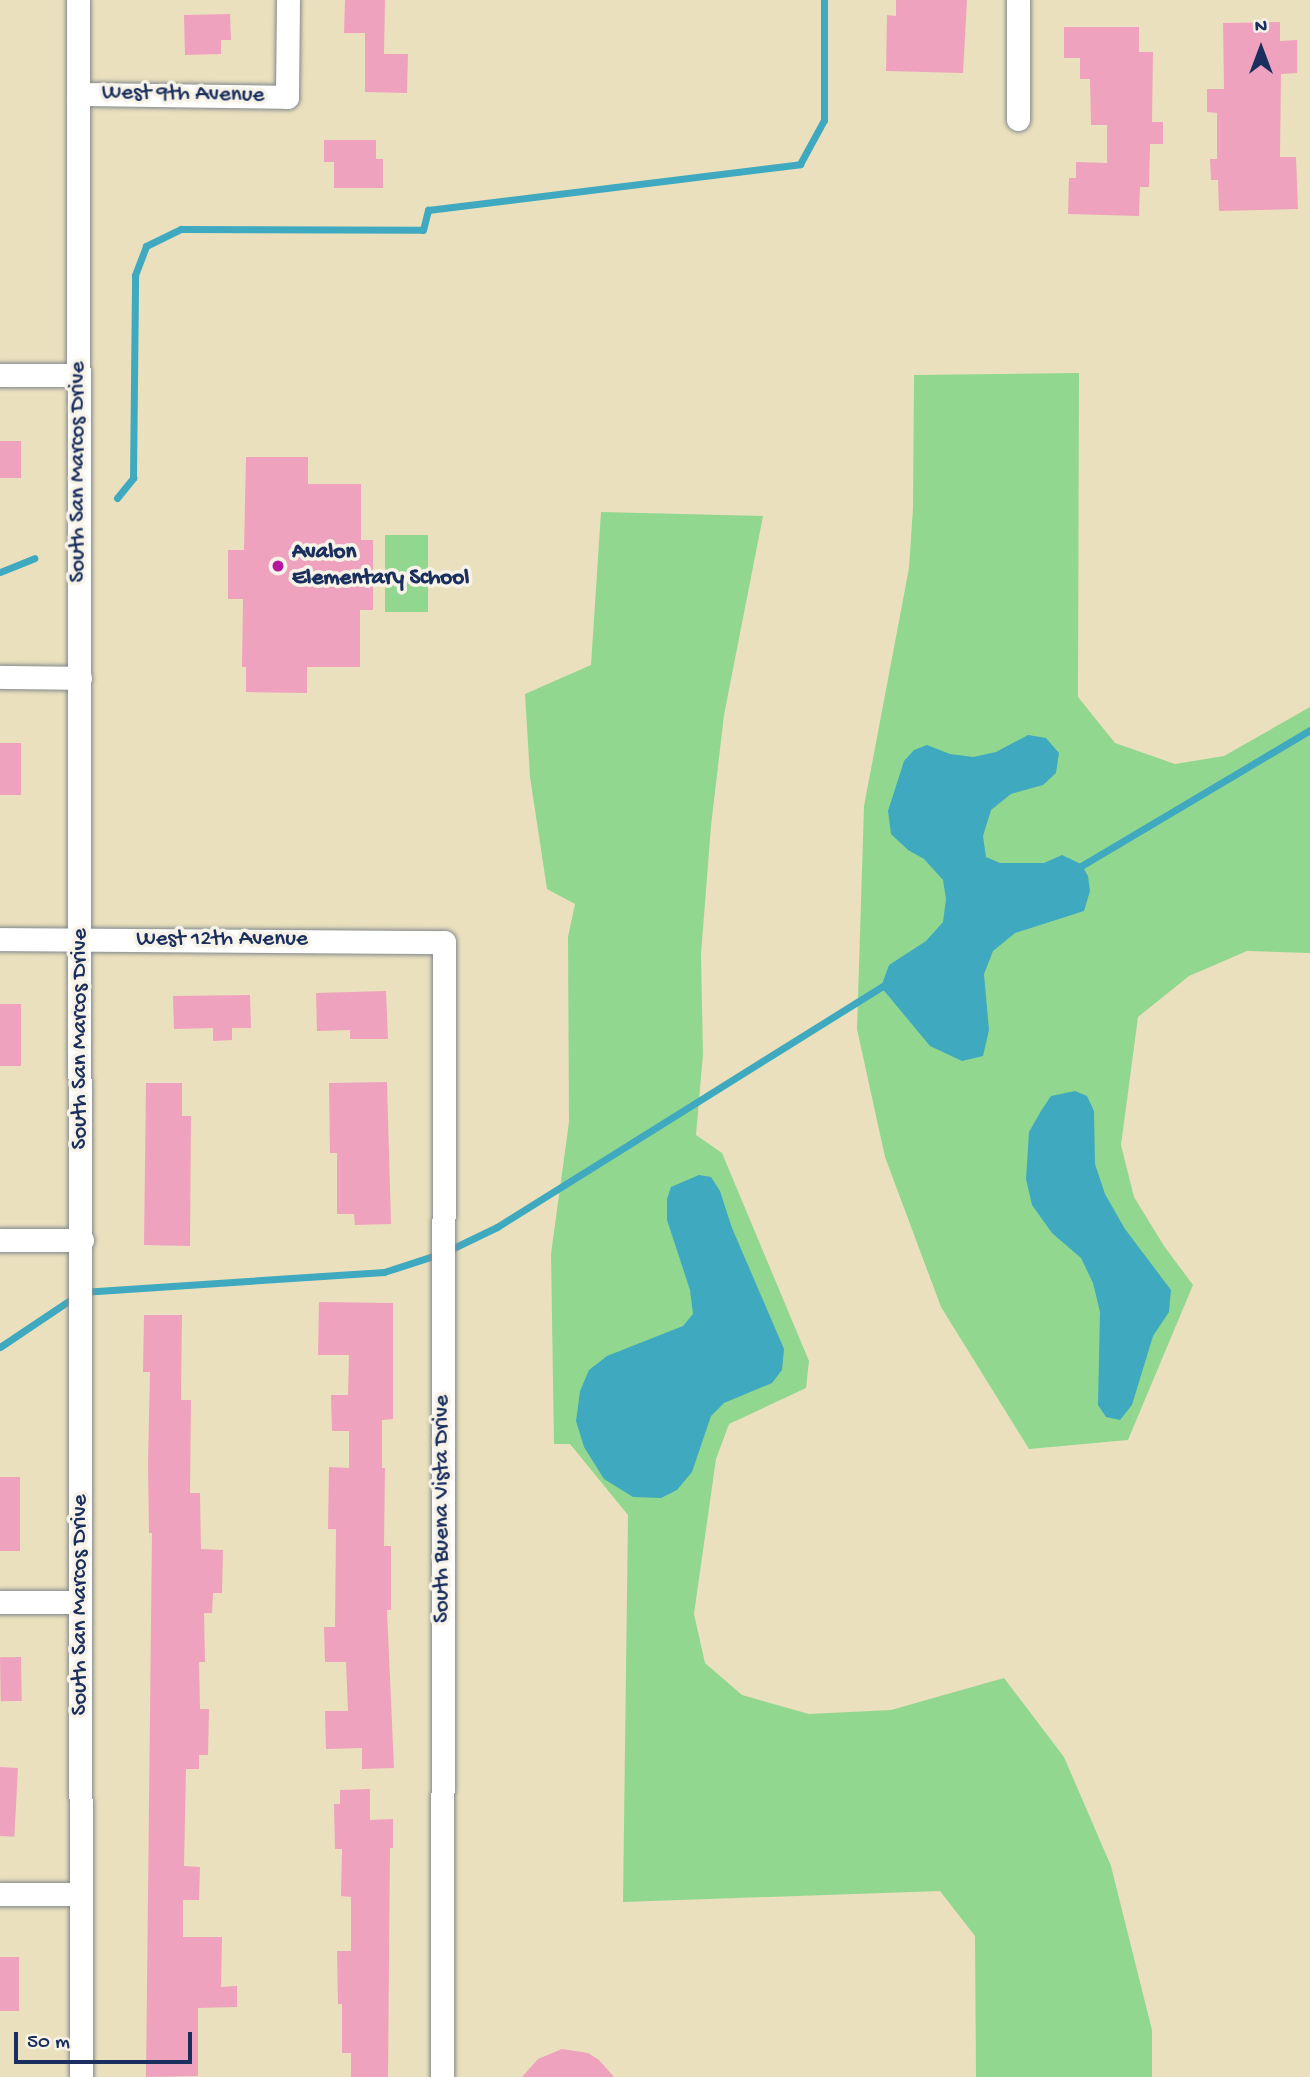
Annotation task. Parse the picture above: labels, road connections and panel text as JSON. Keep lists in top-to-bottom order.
{
  "streets": {
    "street": [
      "West 9th Avenue",
      "South San Marcos Drive",
      "West 12th Avenue",
      "South Buena Vista Drive"
    ]
  },
  "crossings": [
    ["West 9th Avenue", "South San Marcos Drive"],
    ["South San Marcos Drive", "West 12th Avenue"],
    ["West 12th Avenue", "South Buena Vista Drive"]
  ],
  "places": ["Avalon Elementary School"],
  "scale_bar": "50 m",
  "north": "top"
}
